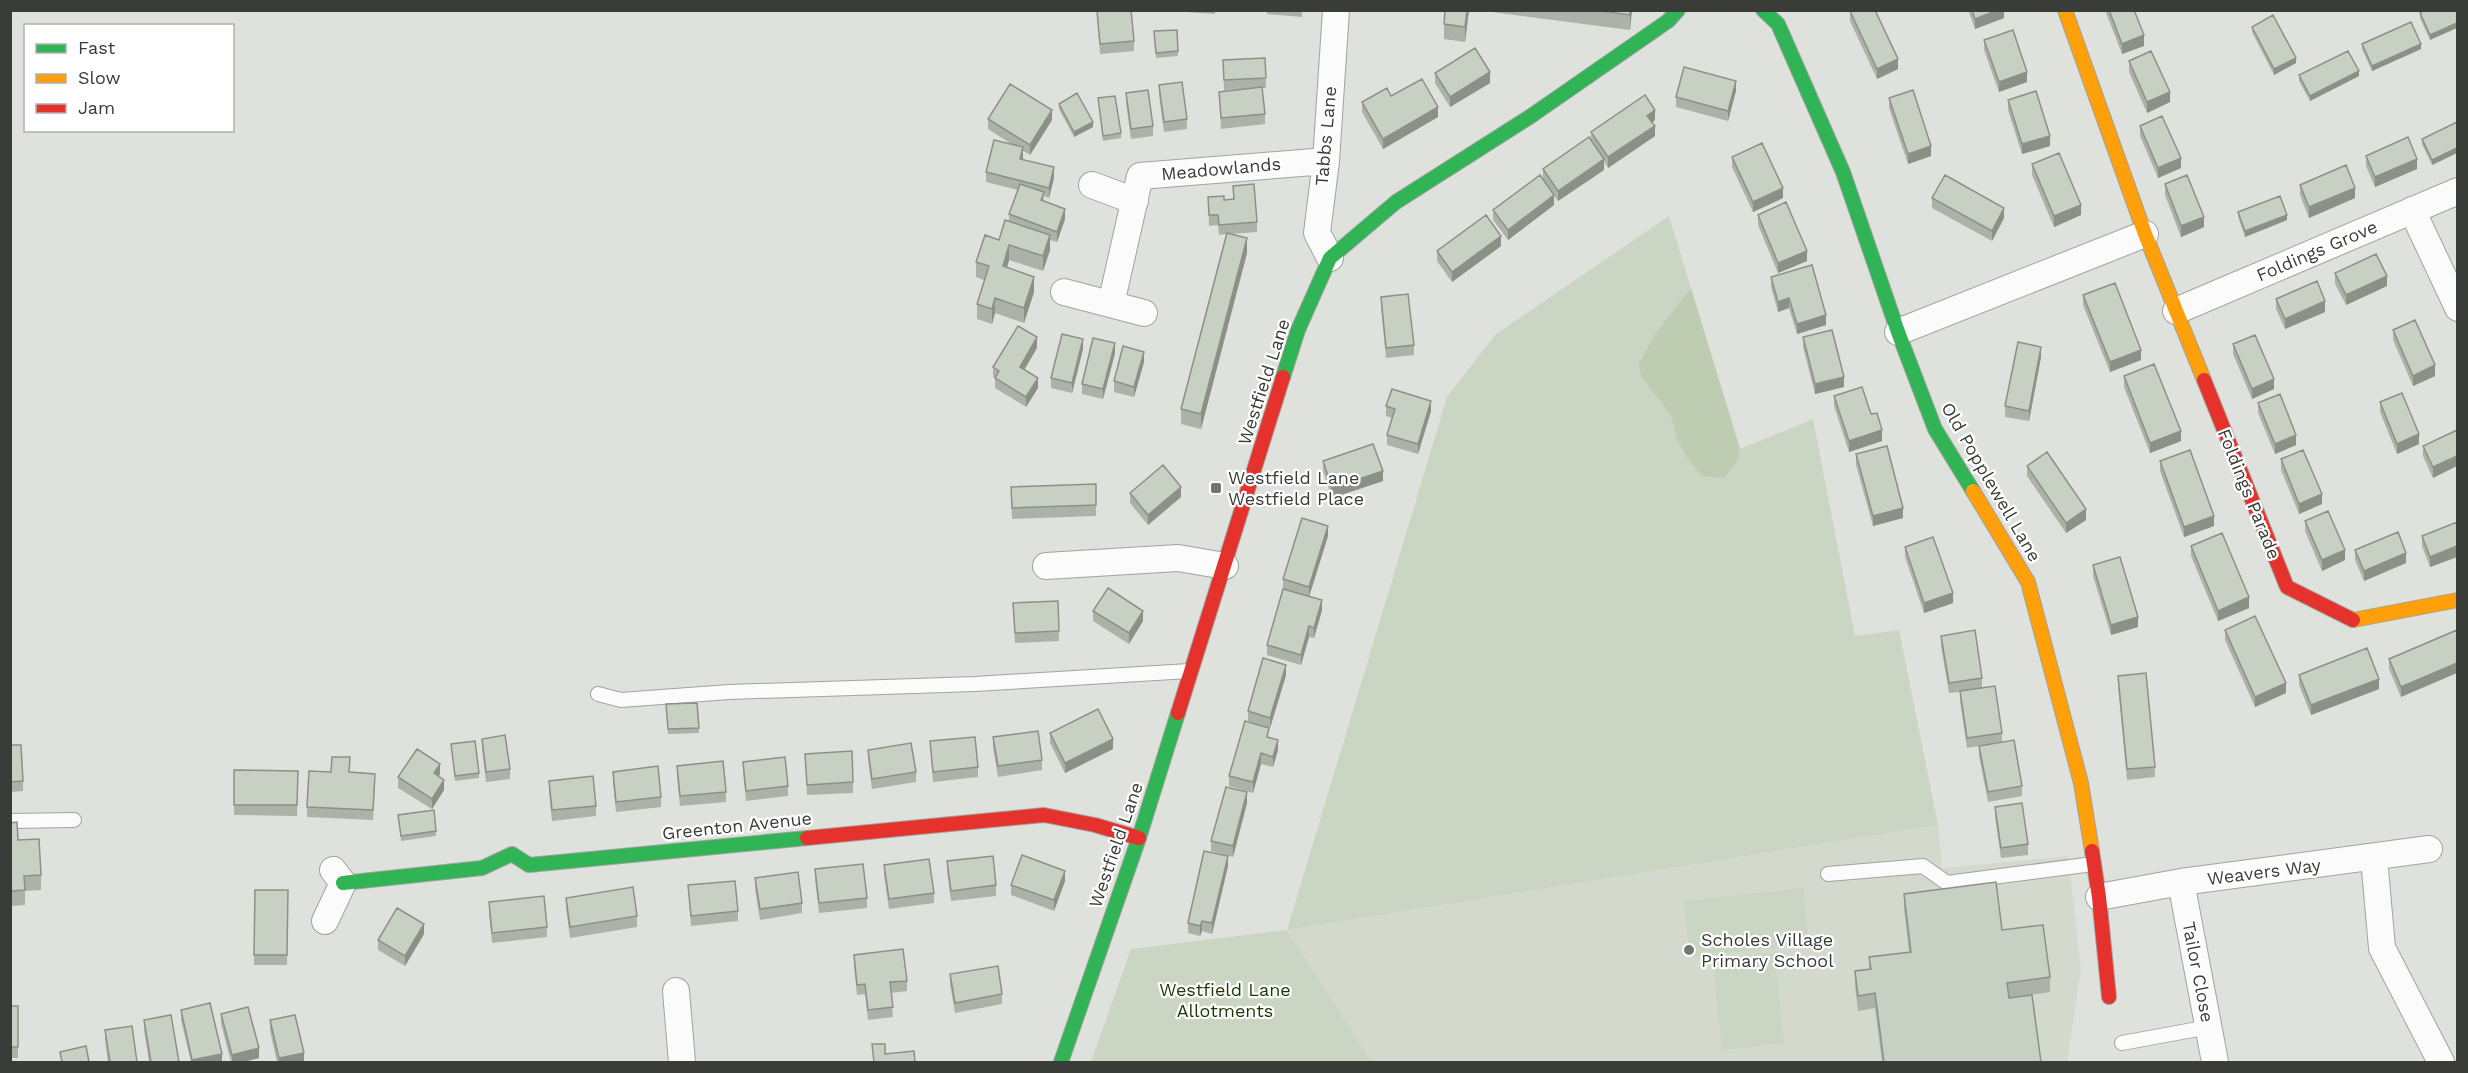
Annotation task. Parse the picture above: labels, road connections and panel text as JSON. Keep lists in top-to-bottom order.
{
  "streets": {
    "street": [
      "Tabbs Lane",
      "Meadowlands",
      "Foldings Grove",
      "Westfield Lane",
      "Old Popplewell Lane",
      "Foldings Parade",
      "Greenton Avenue",
      "Weavers Way",
      "Tailor Close"
    ]
  },
  "crossings": [
    ["Tabbs Lane", "Meadowlands"],
    ["Tabbs Lane", "Westfield Lane"],
    ["Foldings Grove", "Foldings Parade"],
    ["Westfield Lane", "Greenton Avenue"],
    ["Old Popplewell Lane", "Weavers Way"],
    ["Weavers Way", "Tailor Close"]
  ],
  "parks": ["Westfield Lane Allotments"],
  "places": {
    "transit": ["Westfield Lane Westfield Place"],
    "other": ["Scholes Village Primary School"]
  },
  "legend": ["Fast", "Slow", "Jam"]
}
